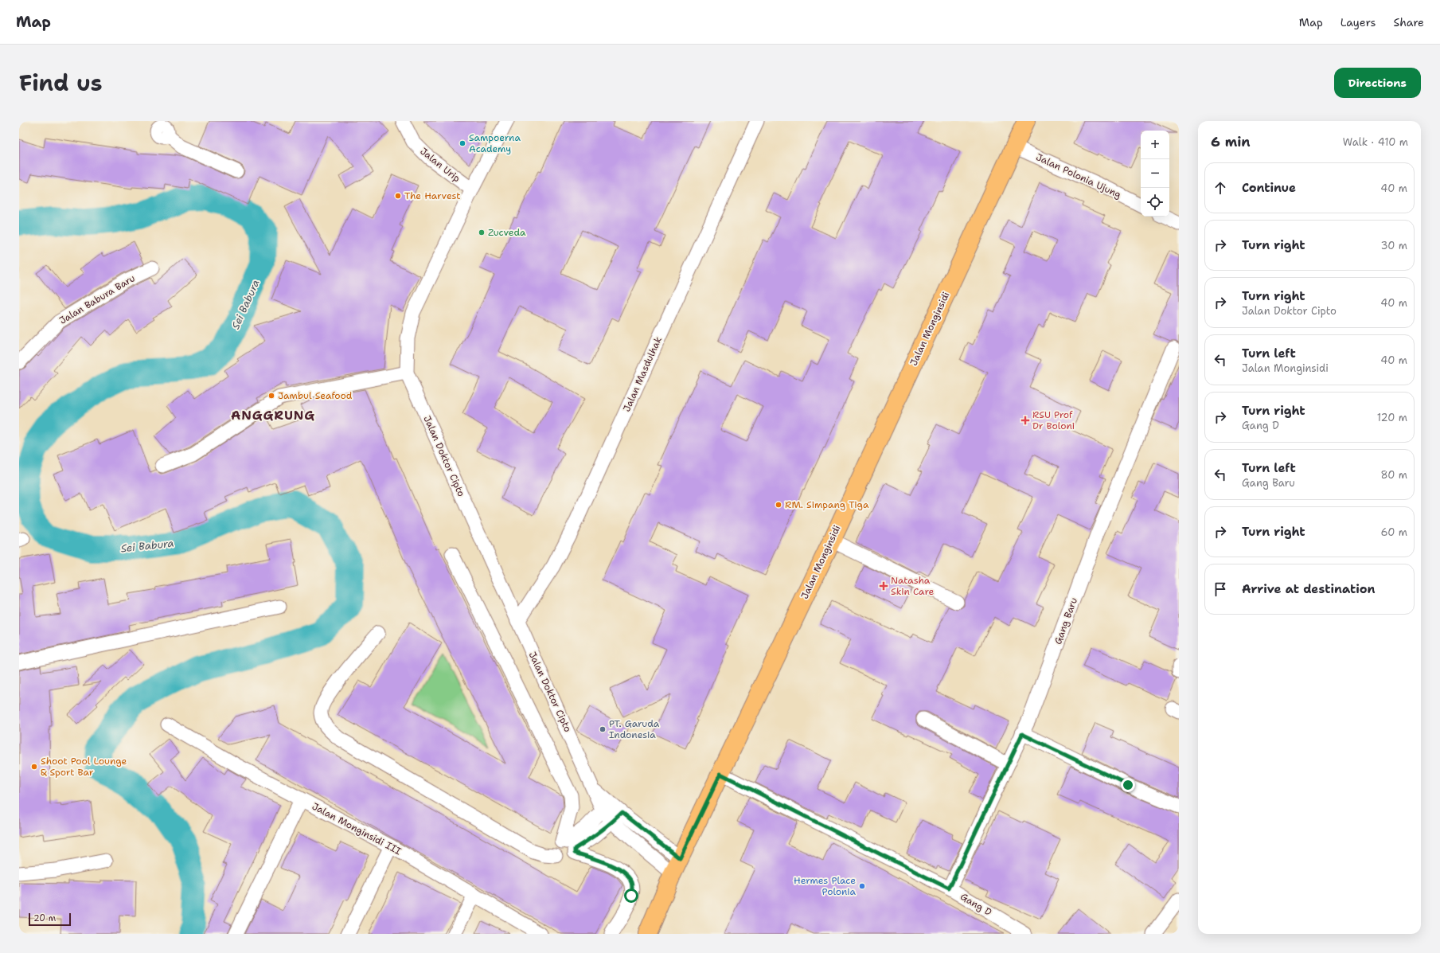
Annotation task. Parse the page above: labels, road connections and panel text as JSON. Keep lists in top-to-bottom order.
{
  "streets": {
    "main road": ["Jalan Monginsidi"],
    "street": [
      "Jalan Urip",
      "Jalan Polonia Ujung",
      "Jalan Babura Baru",
      "Jalan Masdulhak",
      "Jalan Doktor Cipto",
      "Gang Baru",
      "Jalan Monginsidi III",
      "Gang D"
    ]
  },
  "crossings": [
    ["Jalan Urip", "Jalan Doktor Cipto"],
    ["Jalan Polonia Ujung", "Jalan Monginsidi"],
    ["Jalan Monginsidi", "Jalan Doktor Cipto"],
    ["Jalan Monginsidi", "Gang D"],
    ["Jalan Masdulhak", "Jalan Doktor Cipto"],
    ["Gang Baru", "Gang D"]
  ],
  "districts": ["ANGGRUNG"],
  "water": ["Sei Babura"],
  "places": {
    "other": [
      "Sampoerna Academy",
      "The Harvest",
      "Zucveda",
      "Jambul Seafood",
      "RM. Simpang Tiga",
      "PT. Garuda Indonesia",
      "Shoot Pool Lounge & Sport Bar",
      "Hermes Place Polonia"
    ],
    "health": ["RSU Prof Dr Boloni", "Natasha Skin Care"]
  },
  "scale_bar": "20 m",
  "page": {
    "header": "Map",
    "nav": ["Map", "Layers", "Share"],
    "title": "Find us",
    "buttons": "Directions",
    "heading": ["6 min", "Walk · 410 m"],
    "map_buttons": ["+", "−"],
    "list": [
      ["Continue", "40 m"],
      ["Turn right", "30 m"],
      ["Turn right", "Jalan Doktor Cipto", "40 m"],
      ["Turn left", "Jalan Monginsidi", "40 m"],
      ["Turn right", "Gang D", "120 m"],
      ["Turn left", "Gang Baru", "80 m"],
      ["Turn right", "60 m"],
      "Arrive at destination"
    ],
    "scale": "20 m"
  }
}
